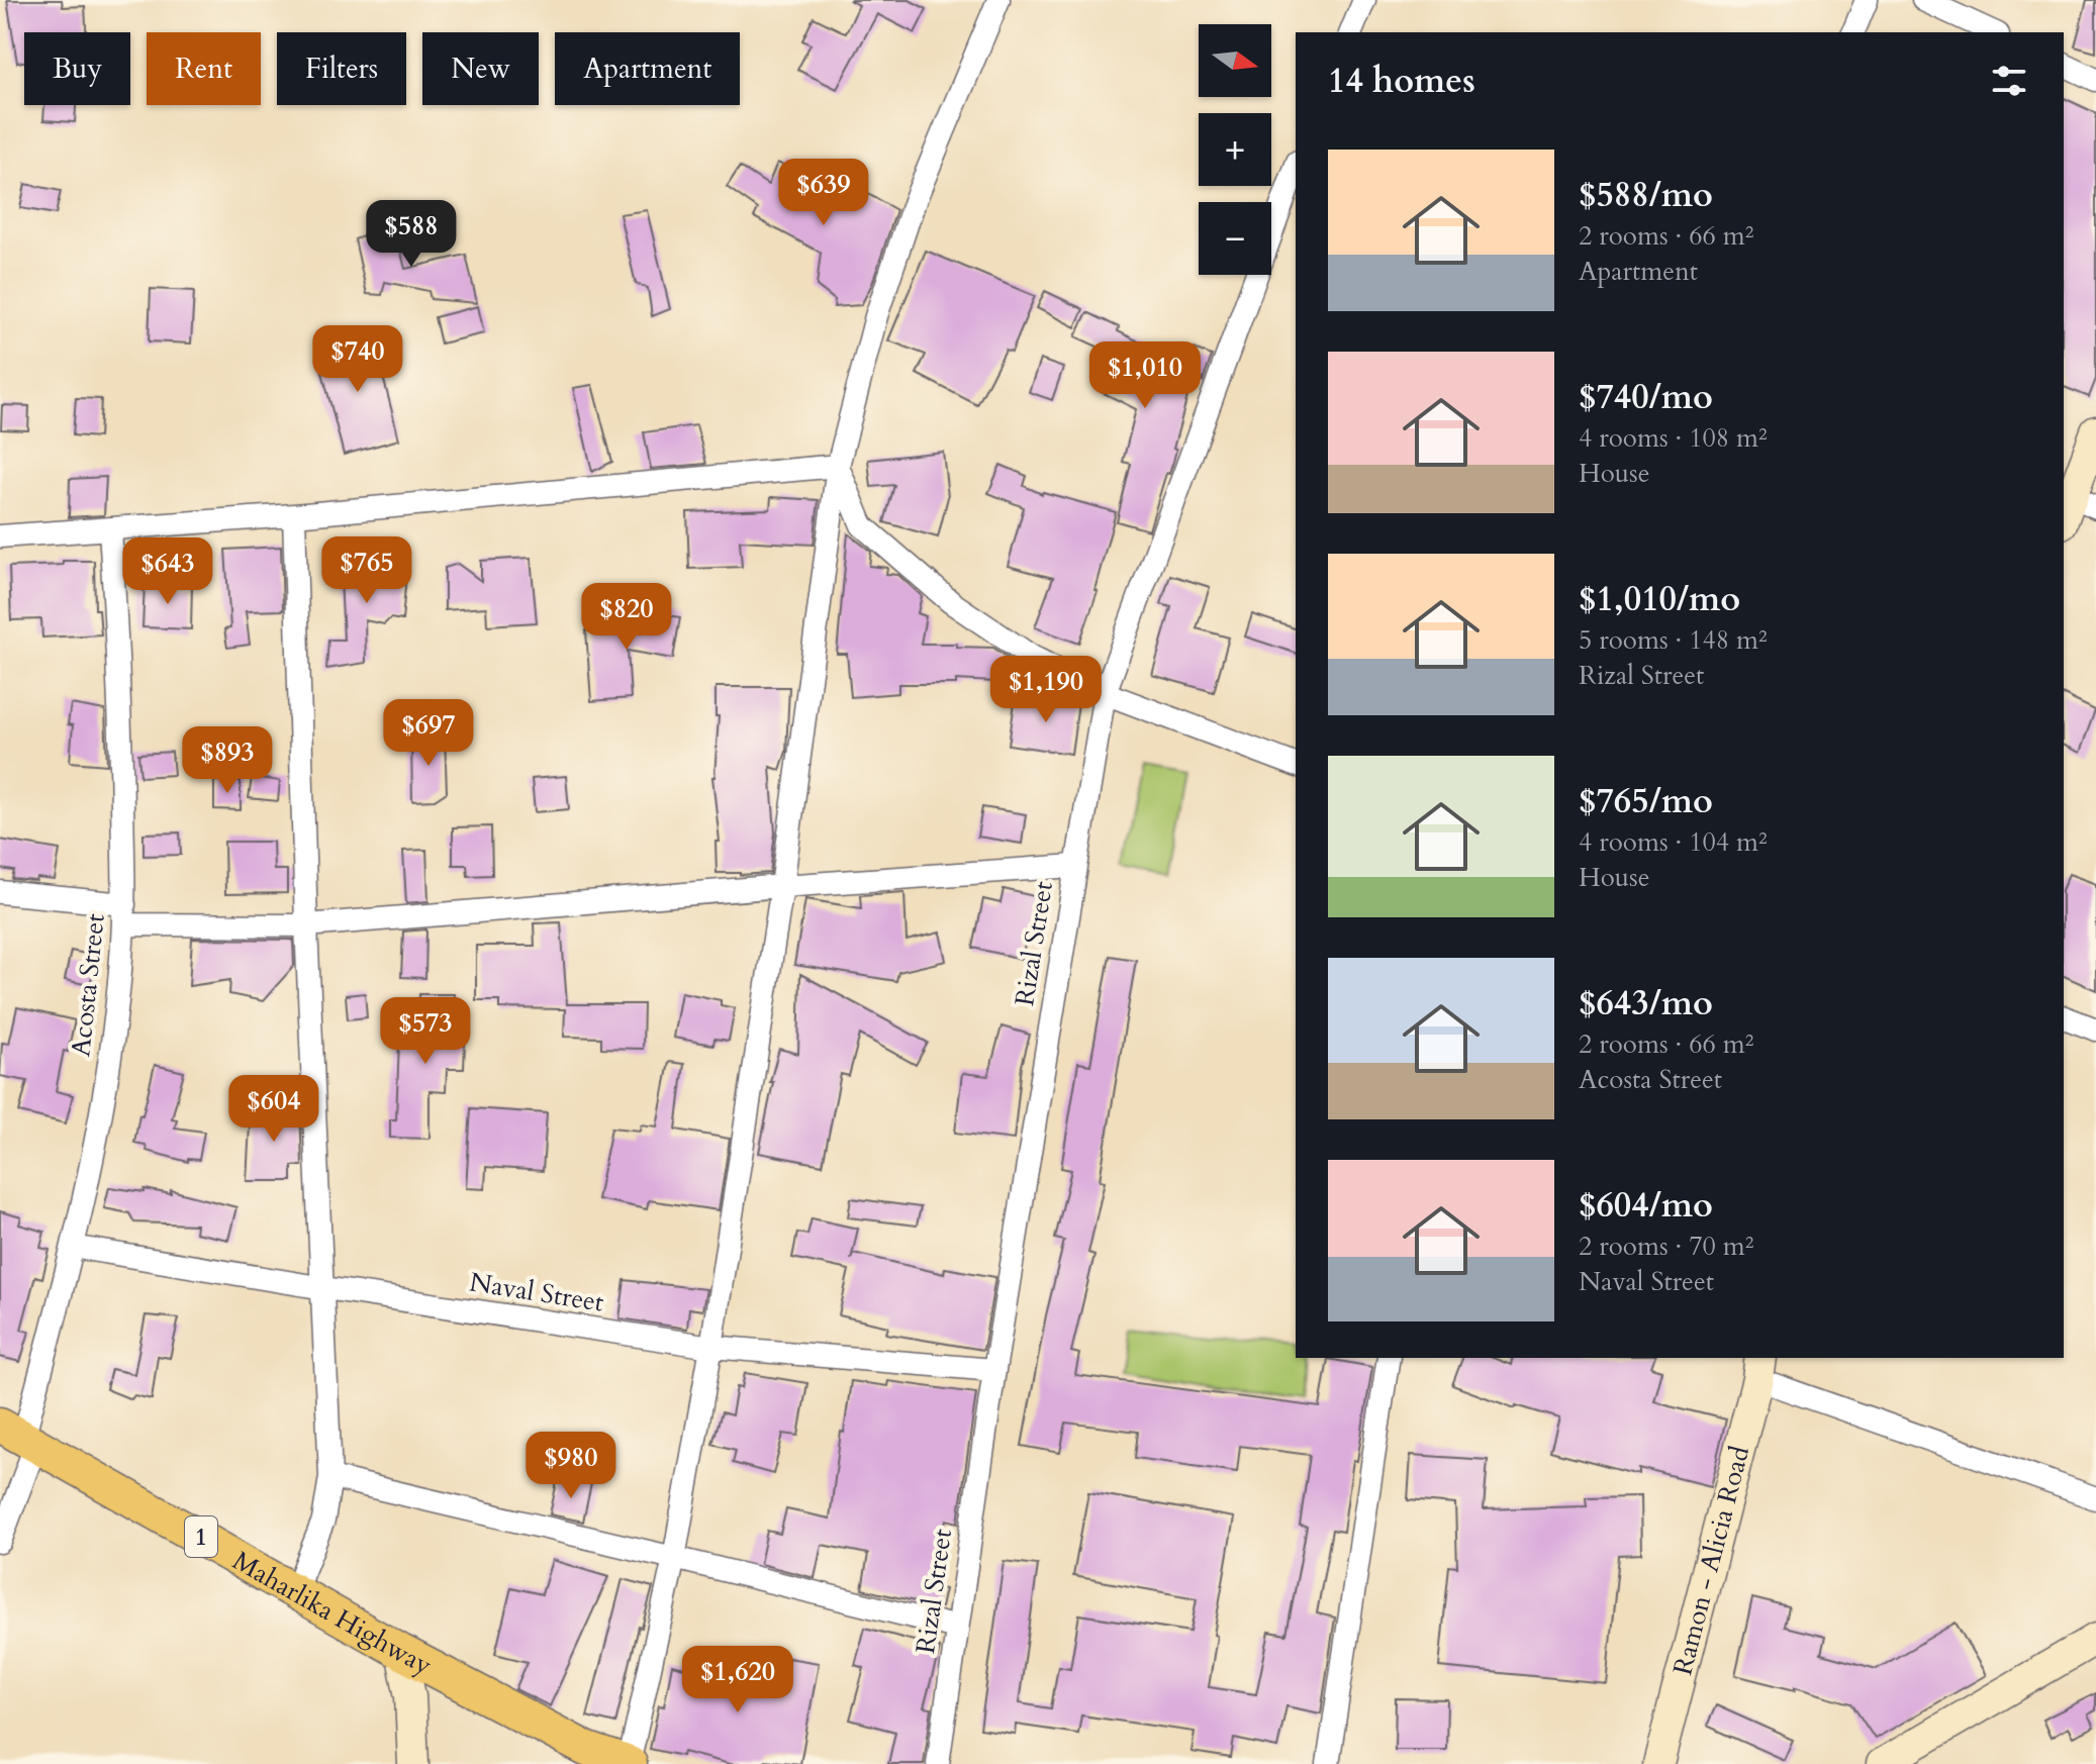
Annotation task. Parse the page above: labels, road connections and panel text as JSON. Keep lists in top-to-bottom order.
{
  "streets": {
    "main road": ["1", "Ramon - Alicia Road", "Maharlika Highway"],
    "street": ["Rizal Street", "Acosta Street", "Naval Street"]
  },
  "crossings": [
    ["Rizal Street", "Naval Street"],
    ["Acosta Street", "Naval Street"],
    ["Acosta Street", "Maharlika Highway"]
  ],
  "north": "right",
  "page": {
    "map_buttons": ["+", "−"],
    "chip": [
      "Buy",
      "Rent",
      "Filters",
      "New",
      "Apartment"
    ],
    "heading": "14 homes",
    "list": [
      {
        "name": "$588/mo",
        "note": "2 rooms · 66 m² · Apartment"
      },
      {
        "name": "$740/mo",
        "note": "4 rooms · 108 m² · House"
      },
      {
        "name": "$1,010/mo",
        "note": "5 rooms · 148 m² · Rizal Street"
      },
      {
        "name": "$765/mo",
        "note": "4 rooms · 104 m² · House"
      },
      {
        "name": "$643/mo",
        "note": "2 rooms · 66 m² · Acosta Street"
      },
      {
        "name": "$604/mo",
        "note": "2 rooms · 70 m² · Naval Street"
      }
    ],
    "price": [
      "$639",
      "$588",
      "$740",
      "$1,010",
      "$765",
      "$643",
      "$820",
      "$1,190",
      "$697",
      "$893",
      "$573",
      "$604",
      "$980",
      "$1,620"
    ]
  }
}
